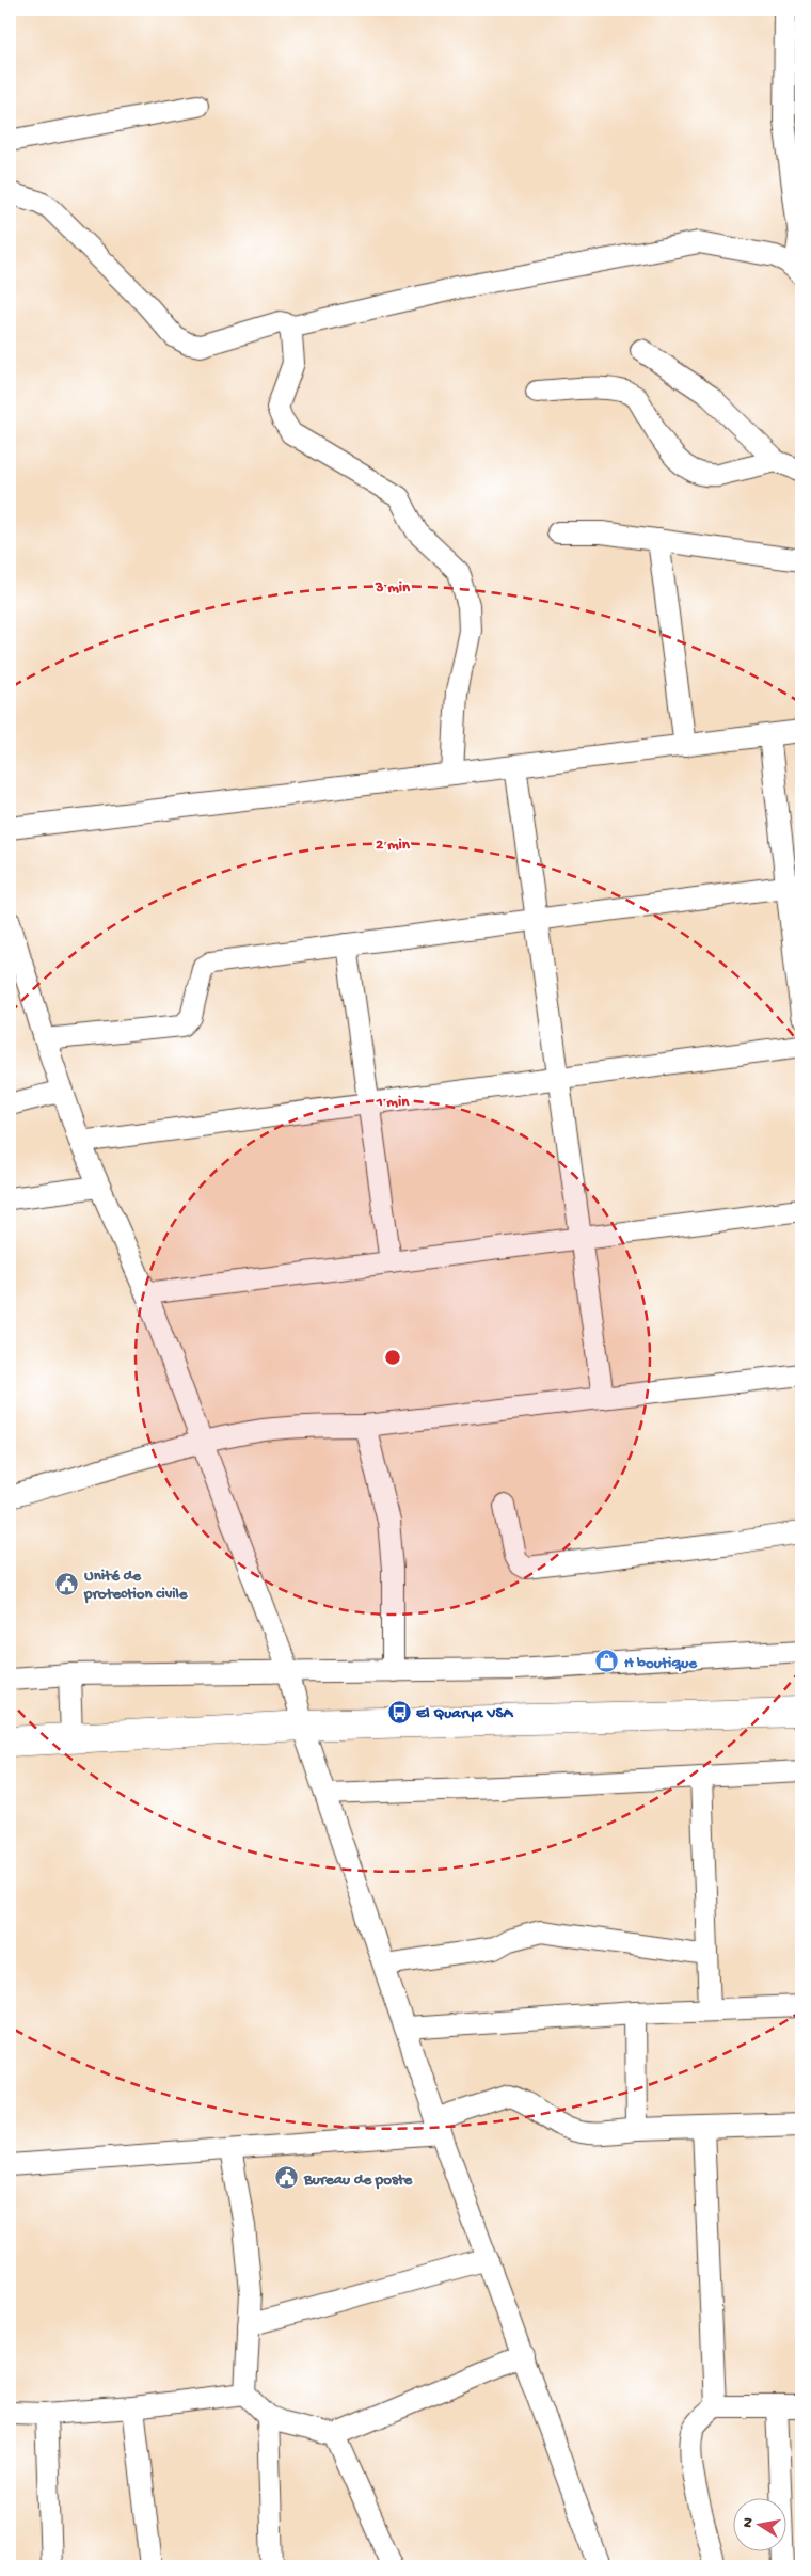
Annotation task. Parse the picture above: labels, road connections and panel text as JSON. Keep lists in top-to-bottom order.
{
  "places": {
    "public building": ["Unité de protection civile", "Bureau de poste"],
    "shop": ["H boutique"],
    "bus stop": ["El Quarya VSA"]
  },
  "north": "left",
  "rings": ["3 min", "2 min", "1 min"]
}
